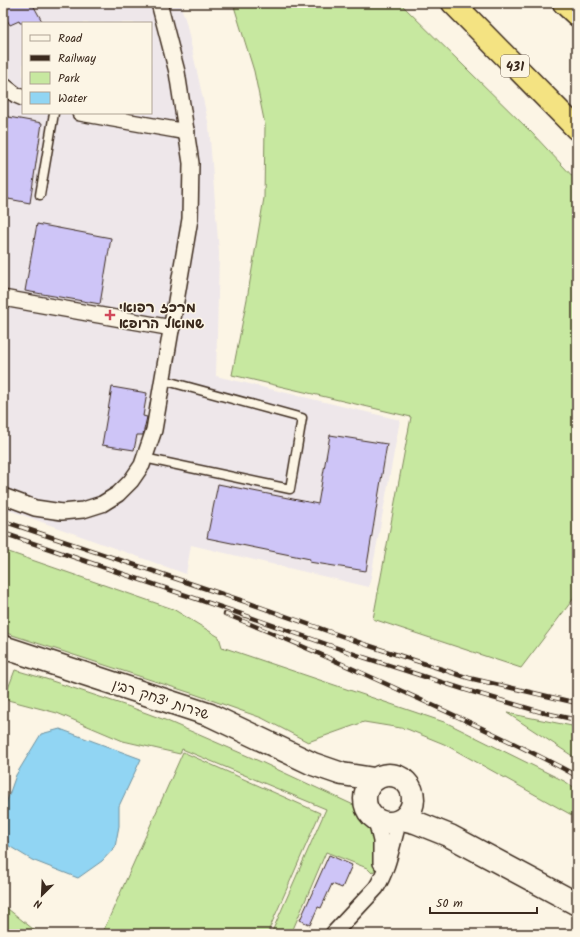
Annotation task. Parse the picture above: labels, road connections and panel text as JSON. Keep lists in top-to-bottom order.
{
  "streets": {
    "highway": ["431"],
    "main road": ["שדרות יצחק רבין"]
  },
  "places": {
    "health": ["מרכז רפואי שמואל הרופא"]
  },
  "legend": [
    "Road",
    "Railway",
    "Park",
    "Water"
  ],
  "scale_bar": "50 m",
  "north": "bottom left"
}
